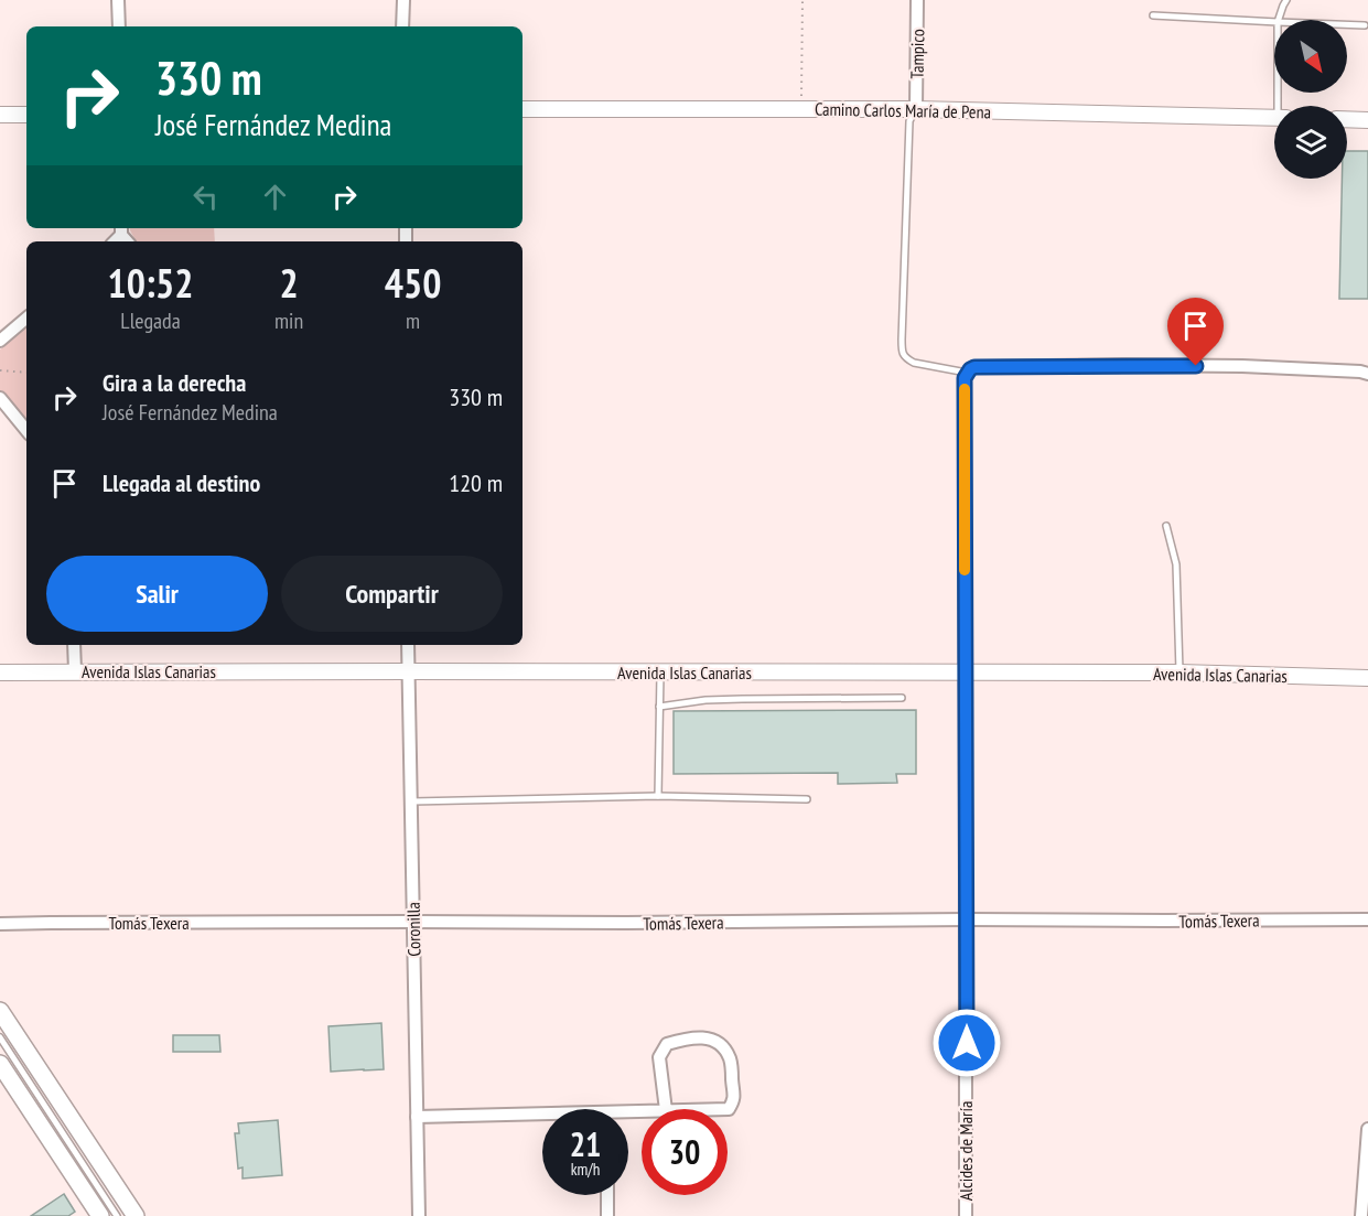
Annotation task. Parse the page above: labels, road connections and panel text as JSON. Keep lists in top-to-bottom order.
{
  "streets": {
    "street": [
      "Tampico",
      "Camino Carlos María de Pena",
      "Avenida Islas Canarias",
      "Tomás Texera",
      "Coronilla",
      "Alcides de María"
    ]
  },
  "crossings": [
    ["Tampico", "Camino Carlos María de Pena"],
    ["Avenida Islas Canarias", "Coronilla"],
    ["Avenida Islas Canarias", "Alcides de María"],
    ["Tomás Texera", "Coronilla"],
    ["Tomás Texera", "Alcides de María"]
  ],
  "north": "bottom right",
  "page": {
    "turn": ["330 m", "José Fernández Medina"],
    "eta": [
      "10:52",
      "Llegada",
      "2",
      "min",
      "450",
      "m"
    ],
    "list": [
      {
        "name": "Gira a la derecha",
        "note": "José Fernández Medina",
        "value": "330 m"
      },
      {
        "name": "Llegada al destino",
        "value": "120 m"
      }
    ],
    "buttons": ["Salir", "Compartir"],
    "speed": "21 km/h",
    "limit": "30"
  }
}
